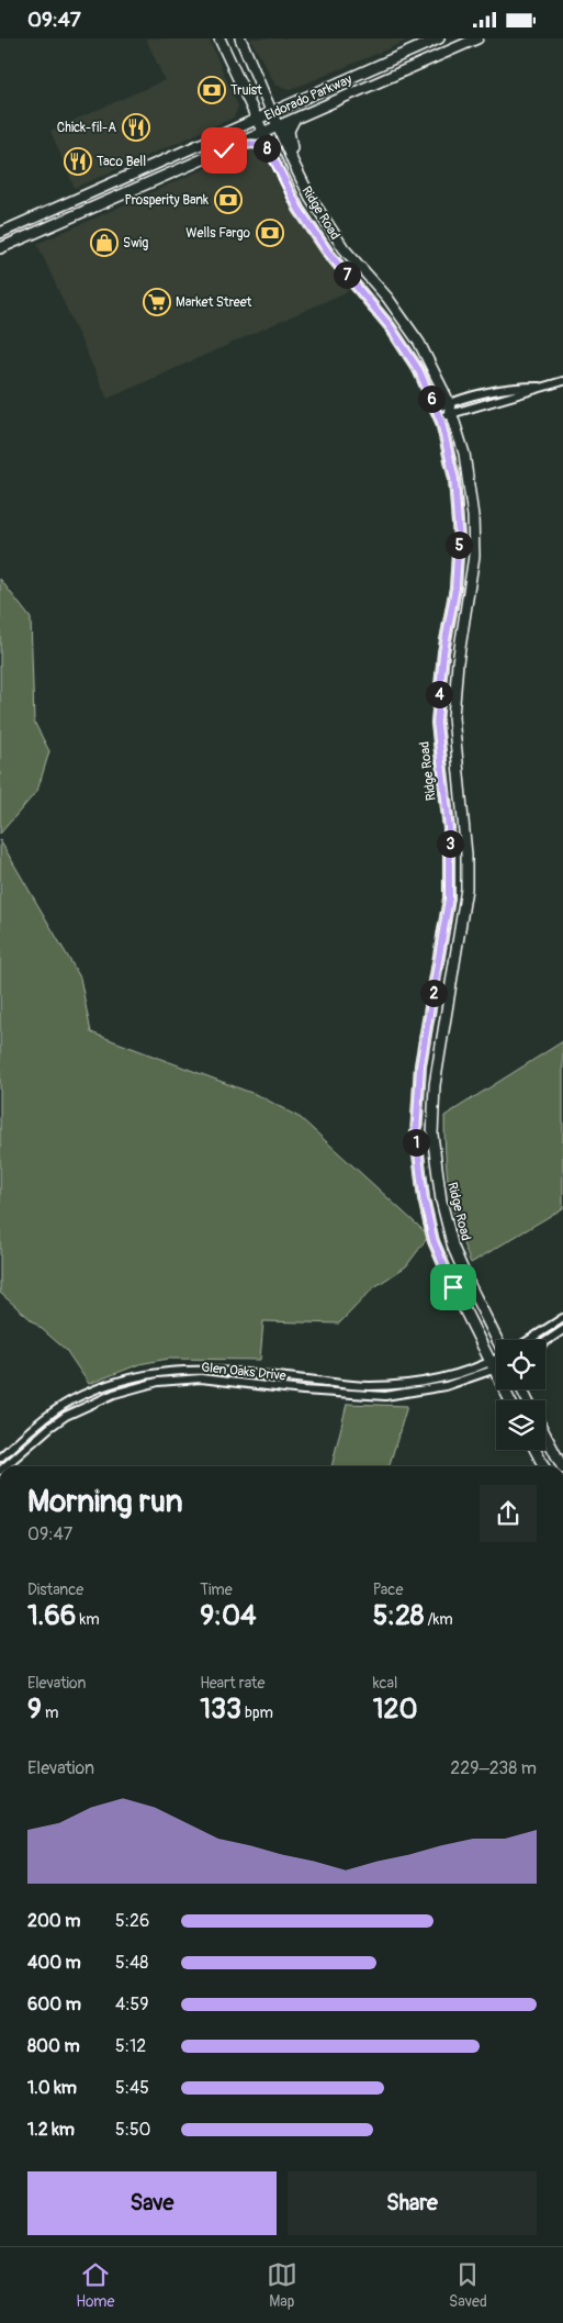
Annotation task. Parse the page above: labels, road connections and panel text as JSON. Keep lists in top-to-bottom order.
{
  "streets": {
    "main road": ["Eldorado Parkway", "Ridge Road"],
    "street": ["Glen Oaks Drive"]
  },
  "crossings": [
    ["Eldorado Parkway", "Ridge Road"],
    ["Ridge Road", "Glen Oaks Drive"]
  ],
  "places": {
    "bank": ["Truist", "Prosperity Bank", "Wells Fargo"],
    "restaurant": ["Chick-fil-A", "Taco Bell"],
    "shop": ["Swig"],
    "supermarket": ["Market Street"]
  },
  "page": {
    "status": "09:47",
    "pins": [
      "8",
      "7",
      "6",
      "5",
      "4",
      "3",
      "2",
      "1"
    ],
    "heading": ["Morning run", "09:47"],
    "stats": [
      ["Distance", "1.66 km"],
      ["Time", "9:04"],
      ["Pace", "5:28 /km"],
      ["Elevation", "9 m"],
      ["Heart rate", "133 bpm"],
      ["kcal", "120"]
    ],
    "chart": ["Elevation", "229–238 m"],
    "list": [
      {
        "name": "200 m",
        "note": "5:26"
      },
      {
        "name": "400 m",
        "note": "5:48"
      },
      {
        "name": "600 m",
        "note": "4:59"
      },
      {
        "name": "800 m",
        "note": "5:12"
      },
      {
        "name": "1.0 km",
        "note": "5:45"
      },
      {
        "name": "1.2 km",
        "note": "5:50"
      }
    ],
    "buttons": ["Save", "Share"],
    "tabs": ["Home", "Map", "Saved"]
  }
}
